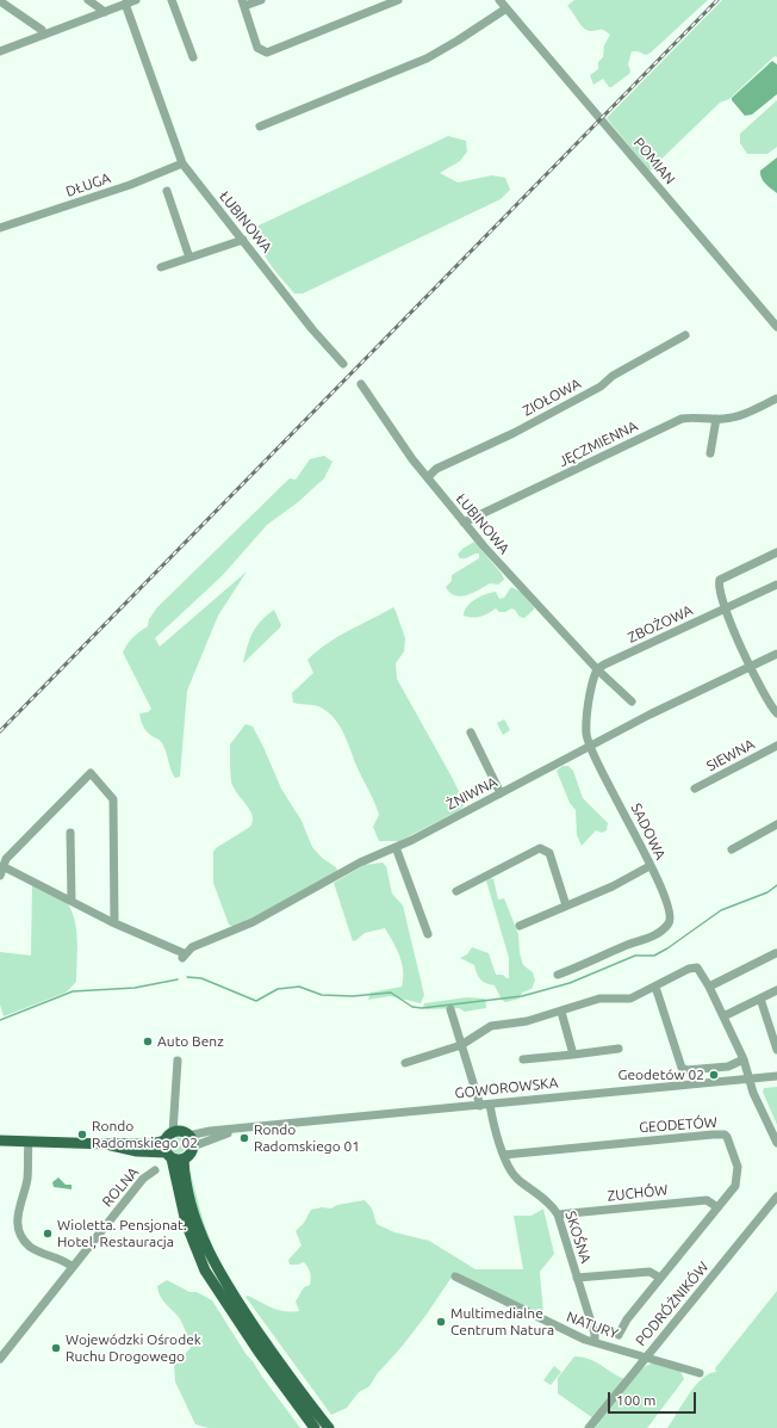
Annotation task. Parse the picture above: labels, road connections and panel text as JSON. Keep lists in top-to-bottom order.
{
  "streets": {
    "street": [
      "POMIAN",
      "DŁUGA",
      "ŁUBINOWA",
      "ZIOŁOWA",
      "JĘCZMIENNA",
      "ZBOŻOWA",
      "SIEWNA",
      "ŻNIWNA",
      "SADOWA",
      "GOWOROWSKA",
      "GEODETÓW",
      "ROLNA",
      "ZUCHÓW",
      "SKOŚNA",
      "PODRÓŻNIKÓW",
      "NATURY"
    ]
  },
  "crossings": [
    ["DŁUGA", "ŁUBINOWA"],
    ["ŁUBINOWA", "ZIOŁOWA"],
    ["ŁUBINOWA", "JĘCZMIENNA"],
    ["ŁUBINOWA", "ZBOŻOWA"],
    ["ŁUBINOWA", "SADOWA"],
    ["ZBOŻOWA", "SADOWA"],
    ["ŻNIWNA", "SADOWA"],
    ["GOWOROWSKA", "SKOŚNA"],
    ["GEODETÓW", "ZUCHÓW"],
    ["GEODETÓW", "SKOŚNA"],
    ["ZUCHÓW", "SKOŚNA"],
    ["SKOŚNA", "NATURY"],
    ["PODRÓŻNIKÓW", "NATURY"]
  ],
  "places": [
    "Auto Benz",
    "Geodetów 02",
    "Rondo Radomskiego 02",
    "Rondo Radomskiego 01",
    "Wioletta. Pensjonat. Hotel, Restauracja",
    "Multimedialne Centrum Natura",
    "Wojewódzki Ośrodek Ruchu Drogowego"
  ],
  "scale_bar": "100 m"
}
